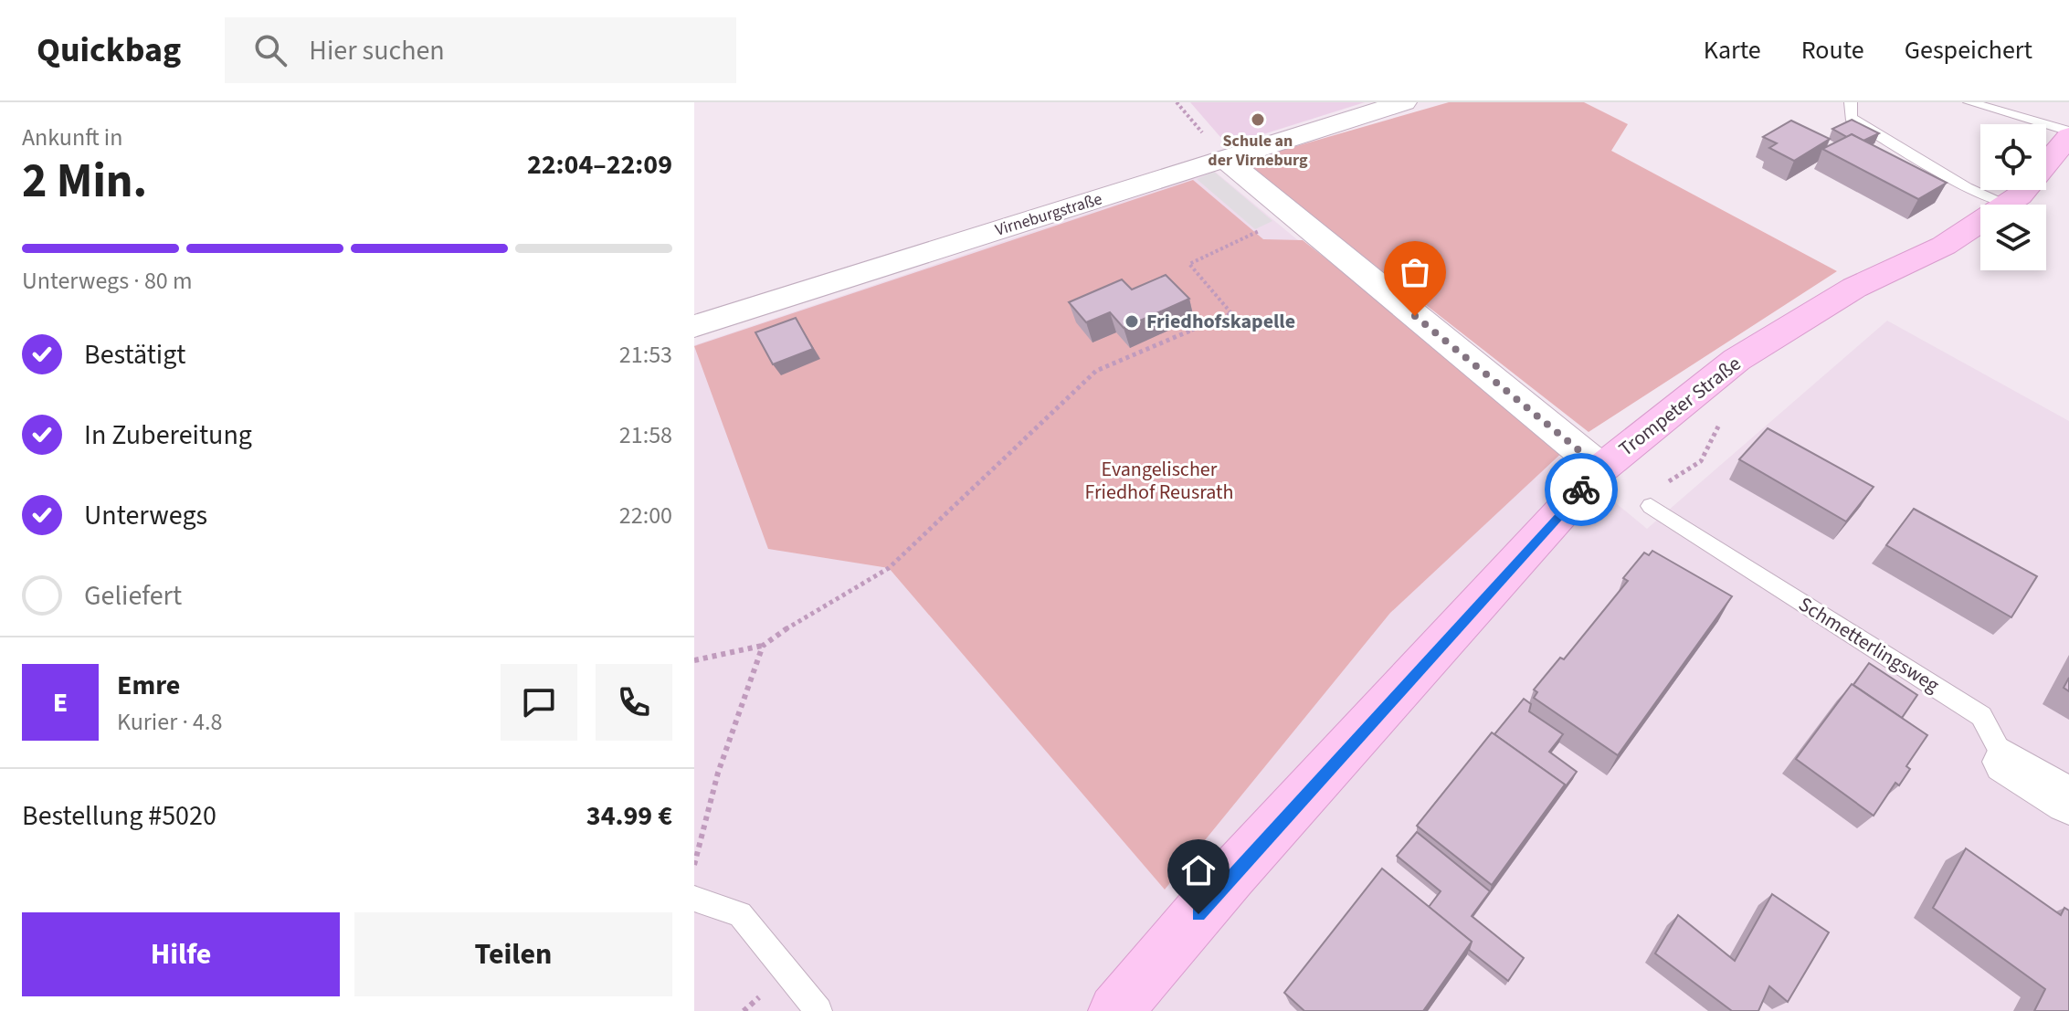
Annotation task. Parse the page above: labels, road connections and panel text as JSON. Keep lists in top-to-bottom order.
{
  "streets": {
    "main road": ["Trompeter Straße"],
    "street": ["Virneburgstraße", "Schmetterlingsweg"]
  },
  "parks": ["Evangelischer Friedhof Reusrath"],
  "places": ["Schule an der Virneburg", "Friedhofskapelle"],
  "page": {
    "header": "Quickbag",
    "search": "Hier suchen",
    "nav": ["Karte", "Route", "Gespeichert"],
    "heading": ["2 Min.", "Ankunft in", "22:04–22:09"],
    "panel": [
      "Emre",
      "Kurier · 4.8",
      "Bestellung #5020",
      "34.99 €"
    ],
    "bar": "Unterwegs · 80 m",
    "list": [
      ["Bestätigt", "21:53"],
      ["In Zubereitung", "21:58"],
      ["Unterwegs", "22:00"],
      "Geliefert"
    ],
    "round": "E",
    "buttons": ["Hilfe", "Teilen"]
  }
}
